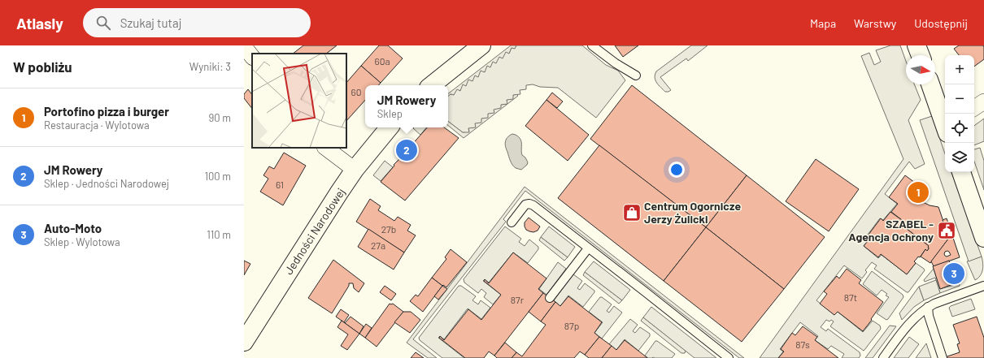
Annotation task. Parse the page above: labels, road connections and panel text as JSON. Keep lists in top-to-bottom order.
{
  "streets": {
    "street": ["Jedności Narodowej"]
  },
  "places": {
    "shop": ["Centrum Ogornicze Jerzy Żulicki"],
    "public building": ["SZABEL - Agencja Ochrony"]
  },
  "house_numbers": [
    "60a",
    "60",
    "61",
    "27b",
    "27a",
    "87t",
    "87r",
    "87p",
    "87s"
  ],
  "north": "right",
  "page": {
    "header": "Atlasly",
    "search": "Szukaj tutaj",
    "nav": ["Mapa", "Warstwy", "Udostępnij"],
    "heading": ["W pobliżu", "Wyniki: 3"],
    "map_buttons": ["+", "−"],
    "popup": ["JM Rowery", "Sklep"],
    "list": [
      {
        "mark": "1",
        "name": "Portofino pizza i burger",
        "note": "Restauracja · Wylotowa",
        "value": "90 m"
      },
      {
        "mark": "2",
        "name": "JM Rowery",
        "note": "Sklep · Jedności Narodowej",
        "value": "100 m"
      },
      {
        "mark": "3",
        "name": "Auto-Moto",
        "note": "Sklep · Wylotowa",
        "value": "110 m"
      }
    ],
    "pins": ["2", "1", "3"]
  }
}
